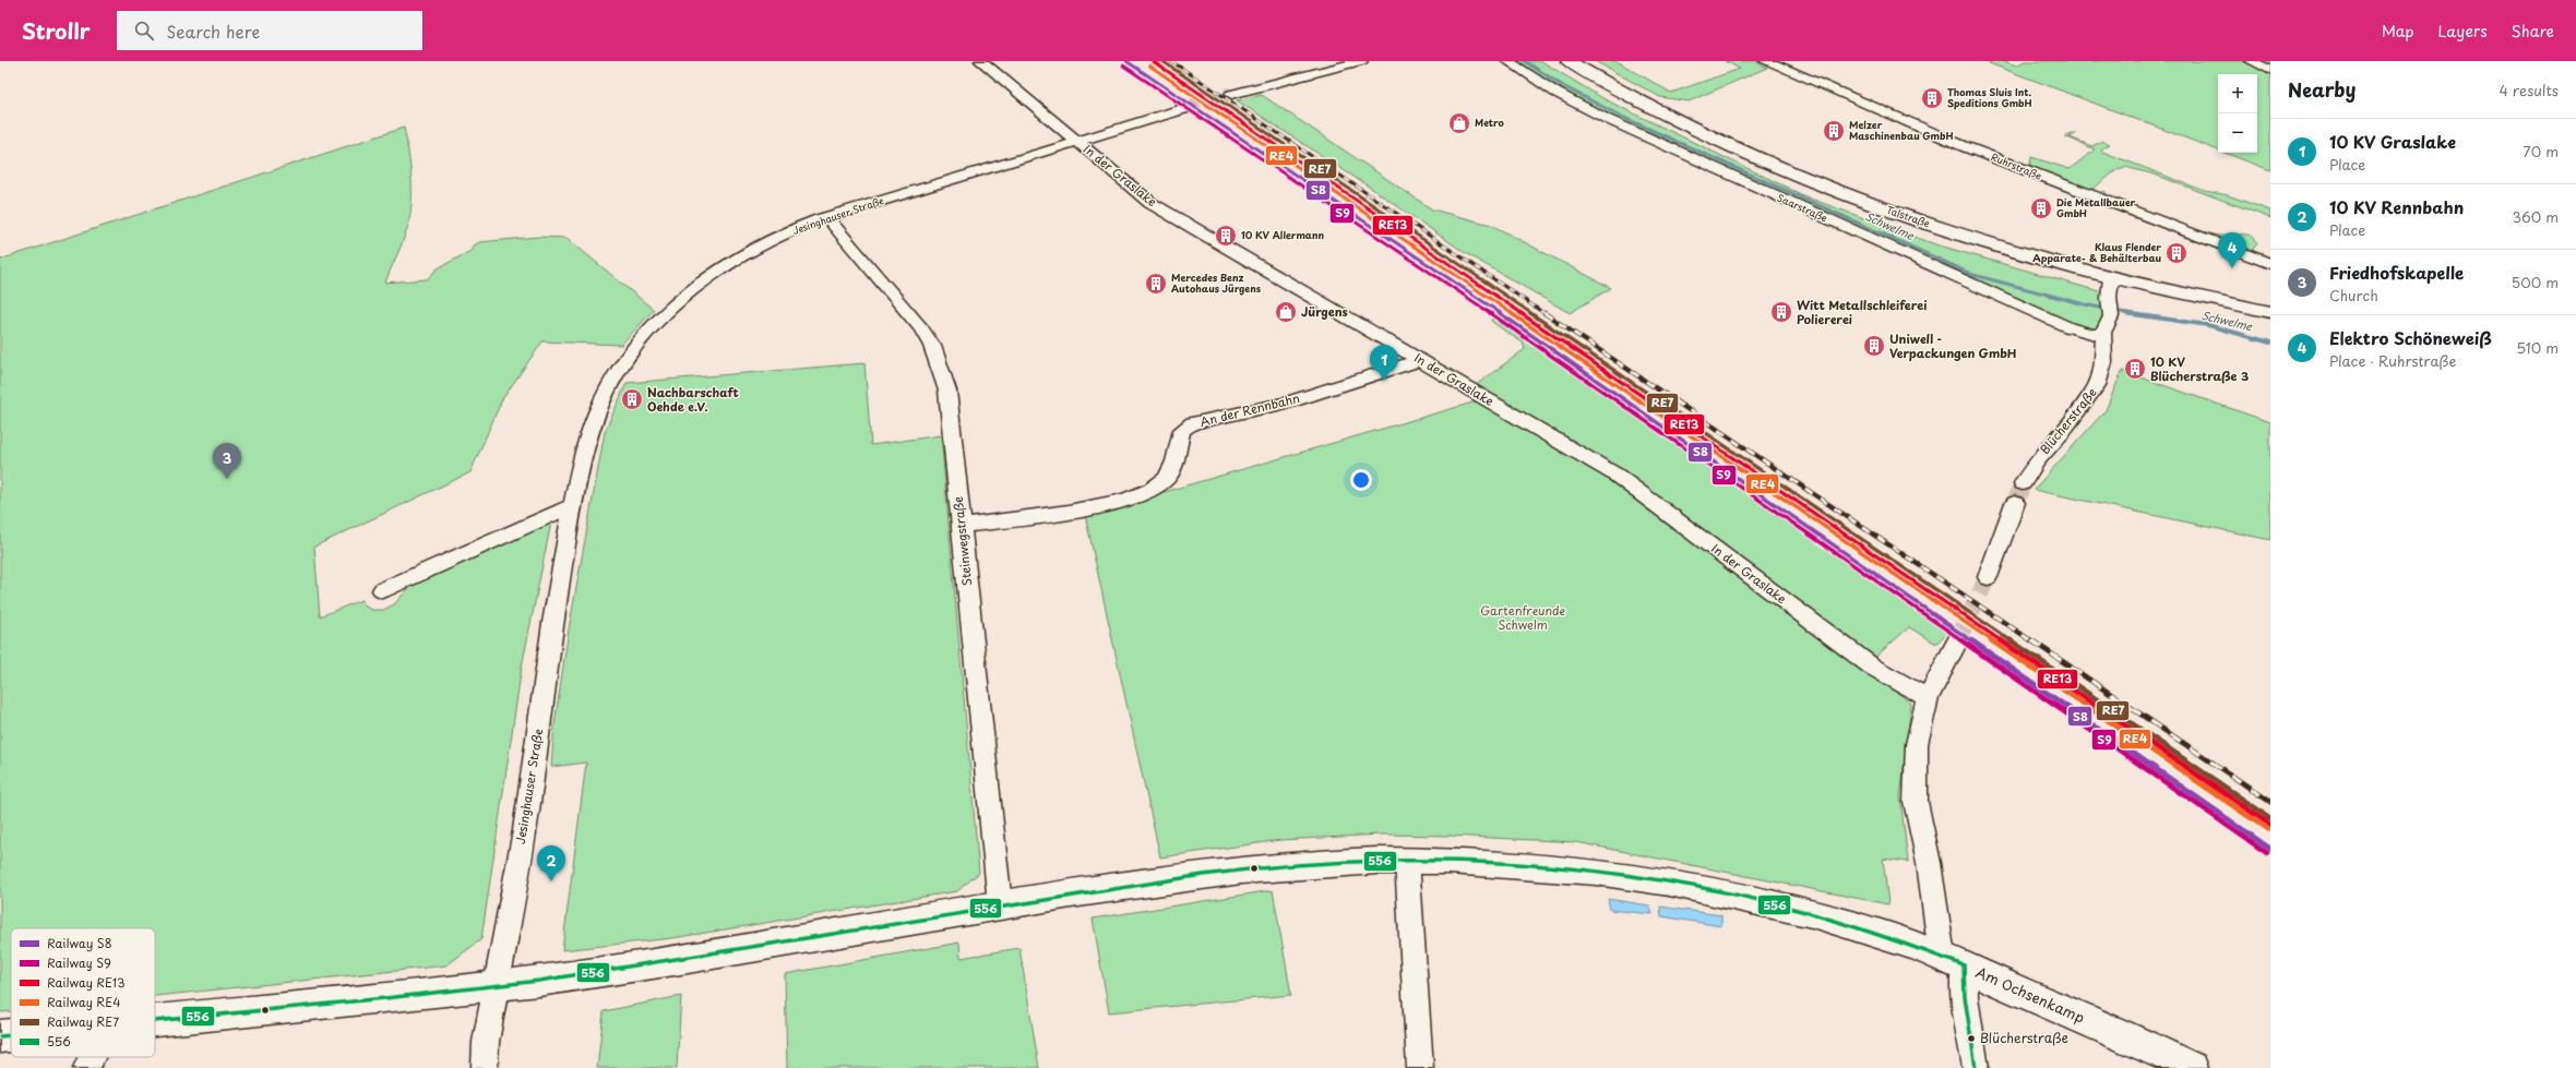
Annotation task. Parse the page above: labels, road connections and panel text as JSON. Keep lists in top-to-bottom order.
{
  "streets": {
    "main road": ["Talstraße", "Am Ochsenkamp"],
    "street": [
      "Ruhrstraße",
      "In der Graslake",
      "Saarstraße",
      "Jesinghauser Straße",
      "An der Rennbahn",
      "Blücherstraße",
      "Steinwegstraße"
    ]
  },
  "crossings": [
    ["In der Graslake", "Jesinghauser Straße"],
    ["In der Graslake", "An der Rennbahn"],
    ["Saarstraße", "Blücherstraße"],
    ["Jesinghauser Straße", "Steinwegstraße"],
    ["Jesinghauser Straße", "Am Ochsenkamp"],
    ["Talstraße", "Blücherstraße"],
    ["An der Rennbahn", "Steinwegstraße"],
    ["Steinwegstraße", "Am Ochsenkamp"]
  ],
  "water": ["Schwelme"],
  "parks": ["Gartenfreunde Schwelm"],
  "places": {
    "building": [
      "Thomas Sluis Int. Speditions GmbH",
      "Melzer Maschinenbau GmbH",
      "Die Metallbauer GmbH",
      "10 KV Allermann",
      "Klaus Flender Apparate- & Behälterbau",
      "Mercedes Benz Autohaus Jürgens",
      "Witt Metallschleiferei Poliererei",
      "Uniwell - Verpackungen GmbH",
      "10 KV Blücherstraße 3",
      "Nachbarschaft Oehde e.V."
    ],
    "shop": ["Metro", "Jürgens"],
    "other": ["Blücherstraße"]
  },
  "lines": [
    "rail line S8",
    "rail line RE13",
    "rail line RE7",
    "rail line S9",
    "rail line RE4",
    "transit line 556"
  ],
  "legend": [
    "Railway S8",
    "Railway S9",
    "Railway RE13",
    "Railway RE4",
    "Railway RE7",
    "556"
  ],
  "page": {
    "header": "Strollr",
    "search": "Search here",
    "nav": ["Map", "Layers", "Share"],
    "heading": ["Nearby", "4 results"],
    "map_buttons": ["+", "−"],
    "list": [
      {
        "mark": "1",
        "name": "10 KV Graslake",
        "note": "Place",
        "value": "70 m"
      },
      {
        "mark": "2",
        "name": "10 KV Rennbahn",
        "note": "Place",
        "value": "360 m"
      },
      {
        "mark": "3",
        "name": "Friedhofskapelle",
        "note": "Church",
        "value": "500 m"
      },
      {
        "mark": "4",
        "name": "Elektro Schöneweiß",
        "note": "Place · Ruhrstraße",
        "value": "510 m"
      }
    ],
    "pins": [
      "4",
      "1",
      "3",
      "2"
    ]
  }
}
